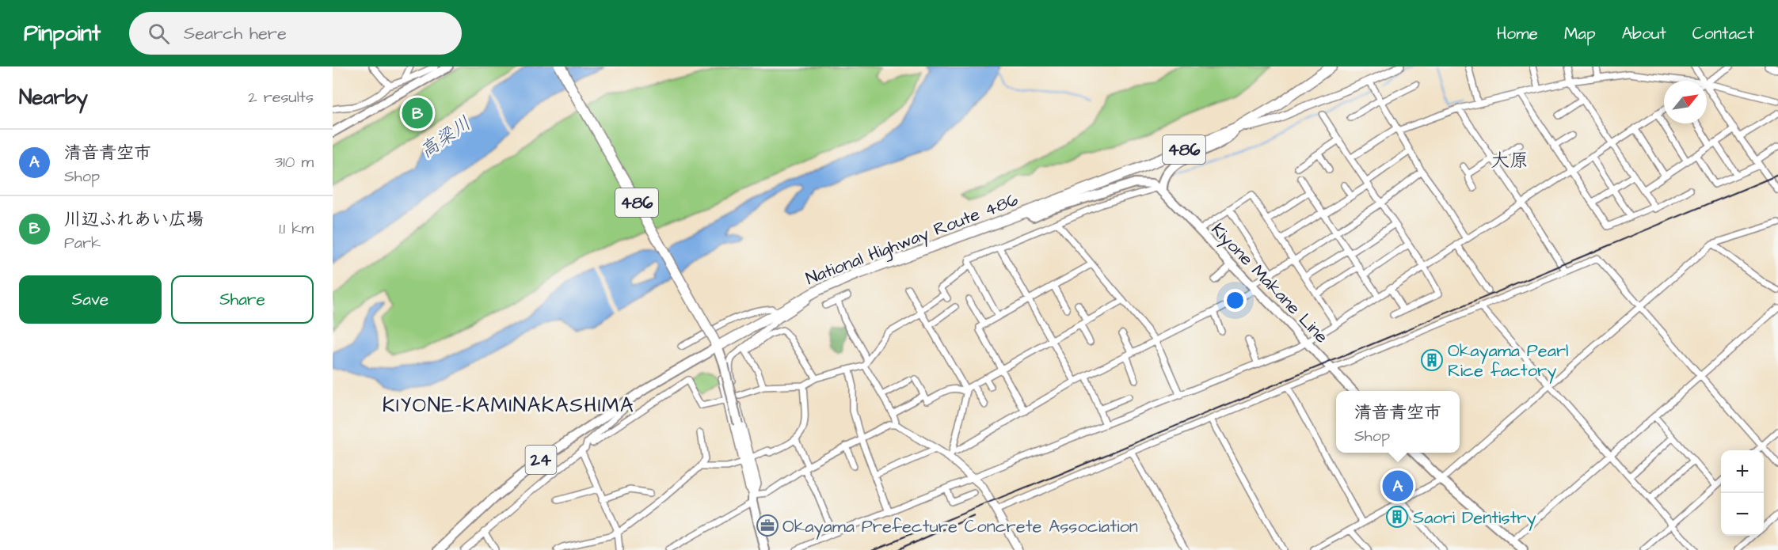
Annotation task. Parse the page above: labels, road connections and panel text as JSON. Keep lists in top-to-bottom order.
{
  "streets": {
    "highway": ["486", "National Highway Route 486"],
    "main road": ["Kiyone Makane Line", "24"]
  },
  "crossings": [
    ["486", "National Highway Route 486"],
    ["486", "24"],
    ["National Highway Route 486", "24"]
  ],
  "districts": ["大原", "KIYONE-KAMINAKASHIMA"],
  "water": ["高梁川"],
  "places": {
    "building": ["Okayama Pearl Rice factory", "Saori Dentistry"],
    "office": ["Okayama Prefecture Concrete Association"]
  },
  "north": "top right",
  "page": {
    "header": "Pinpoint",
    "search": "Search here",
    "nav": [
      "Home",
      "Map",
      "About",
      "Contact"
    ],
    "heading": ["Nearby", "2 results"],
    "pins": ["B", "A"],
    "list": [
      {
        "mark": "A",
        "name": "清音青空市",
        "note": "Shop",
        "value": "310 m"
      },
      {
        "mark": "B",
        "name": "川辺ふれあい広場",
        "note": "Park",
        "value": "1.1 km"
      }
    ],
    "buttons": ["Save", "Share"],
    "popup": ["清音青空市", "Shop"],
    "map_buttons": ["+", "−"]
  }
}
